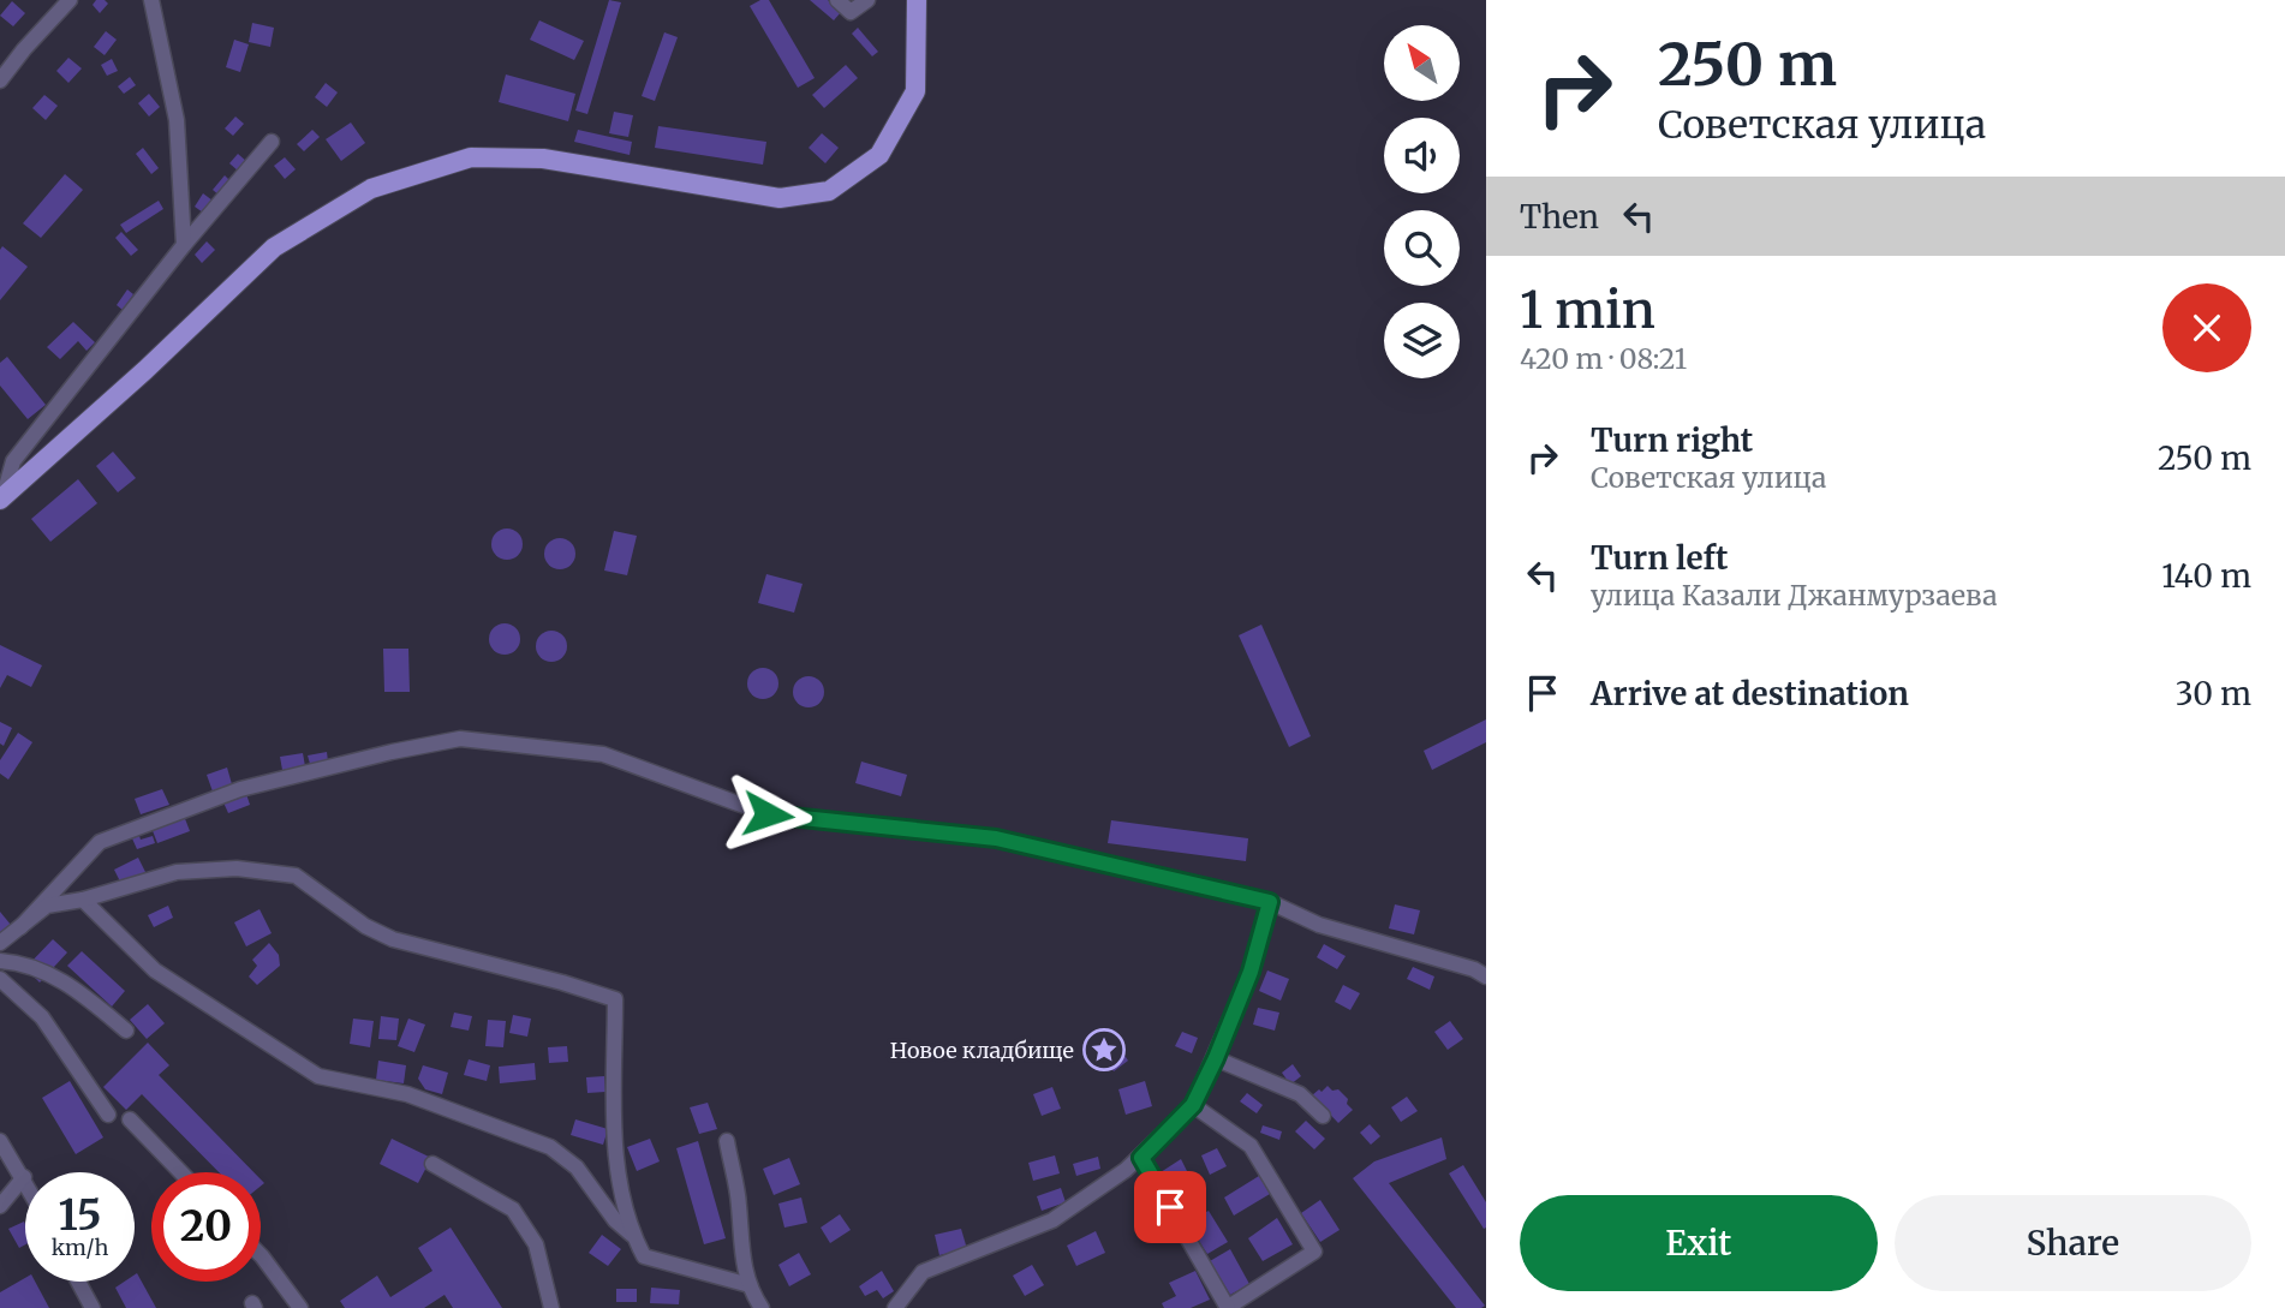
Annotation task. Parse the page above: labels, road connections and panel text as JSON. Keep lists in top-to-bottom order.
{
  "places": {
    "place": ["Новое кладбище"]
  },
  "north": "top left",
  "page": {
    "turn": ["250 m", "Советская улица"],
    "then": "Then",
    "heading": ["1 min", "420 m · 08:21"],
    "list": [
      {
        "name": "Turn right",
        "note": "Советская улица",
        "value": "250 m"
      },
      {
        "name": "Turn left",
        "note": "улица Казали Джанмурзаева",
        "value": "140 m"
      },
      {
        "name": "Arrive at destination",
        "value": "30 m"
      }
    ],
    "speed": "15 km/h",
    "limit": "20",
    "buttons": ["Exit", "Share"]
  }
}
